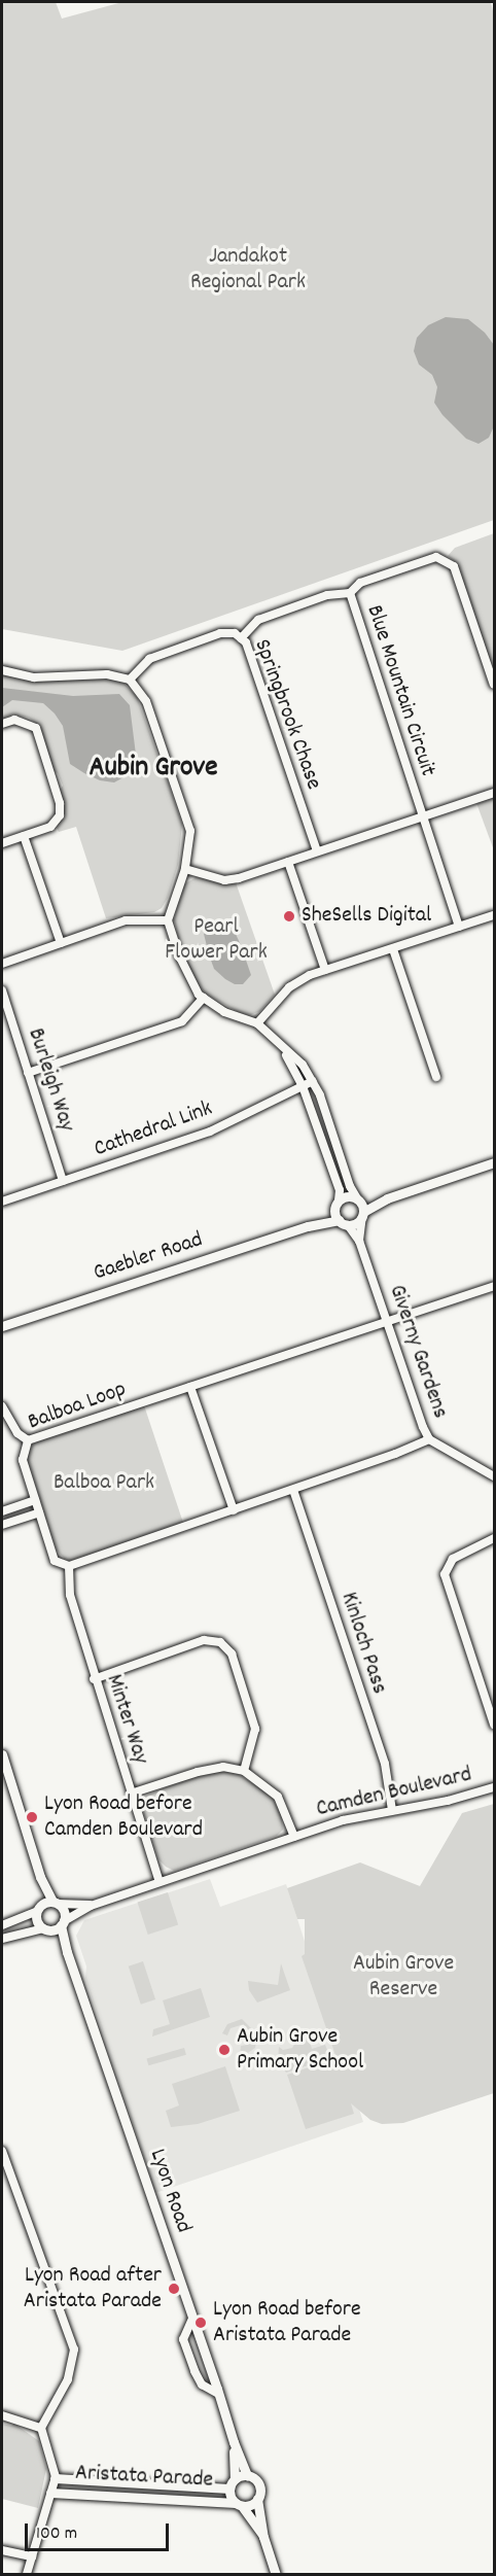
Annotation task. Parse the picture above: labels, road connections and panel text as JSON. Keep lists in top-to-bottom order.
{
  "streets": {
    "street": [
      "Blue Mountain Circuit",
      "Springbrook Chase",
      "Burleigh Way",
      "Cathedral Link",
      "Gaebler Road",
      "Giverny Gardens",
      "Balboa Loop",
      "Kinloch Pass",
      "Minter Way",
      "Camden Boulevard",
      "Lyon Road",
      "Aristata Parade"
    ]
  },
  "crossings": [
    ["Burleigh Way", "Cathedral Link"],
    ["Gaebler Road", "Giverny Gardens"],
    ["Giverny Gardens", "Balboa Loop"],
    ["Balboa Loop", "Minter Way"],
    ["Kinloch Pass", "Camden Boulevard"],
    ["Minter Way", "Camden Boulevard"],
    ["Camden Boulevard", "Lyon Road"],
    ["Lyon Road", "Aristata Parade"]
  ],
  "districts": ["Aubin Grove"],
  "parks": [
    "Jandakot Regional Park",
    "Pearl Flower Park",
    "Balboa Park",
    "Aubin Grove Reserve"
  ],
  "places": [
    "SheSells Digital",
    "Lyon Road before Camden Boulevard",
    "Aubin Grove Primary School",
    "Lyon Road after Aristata Parade",
    "Lyon Road before Aristata Parade"
  ],
  "scale_bar": "100 m"
}
